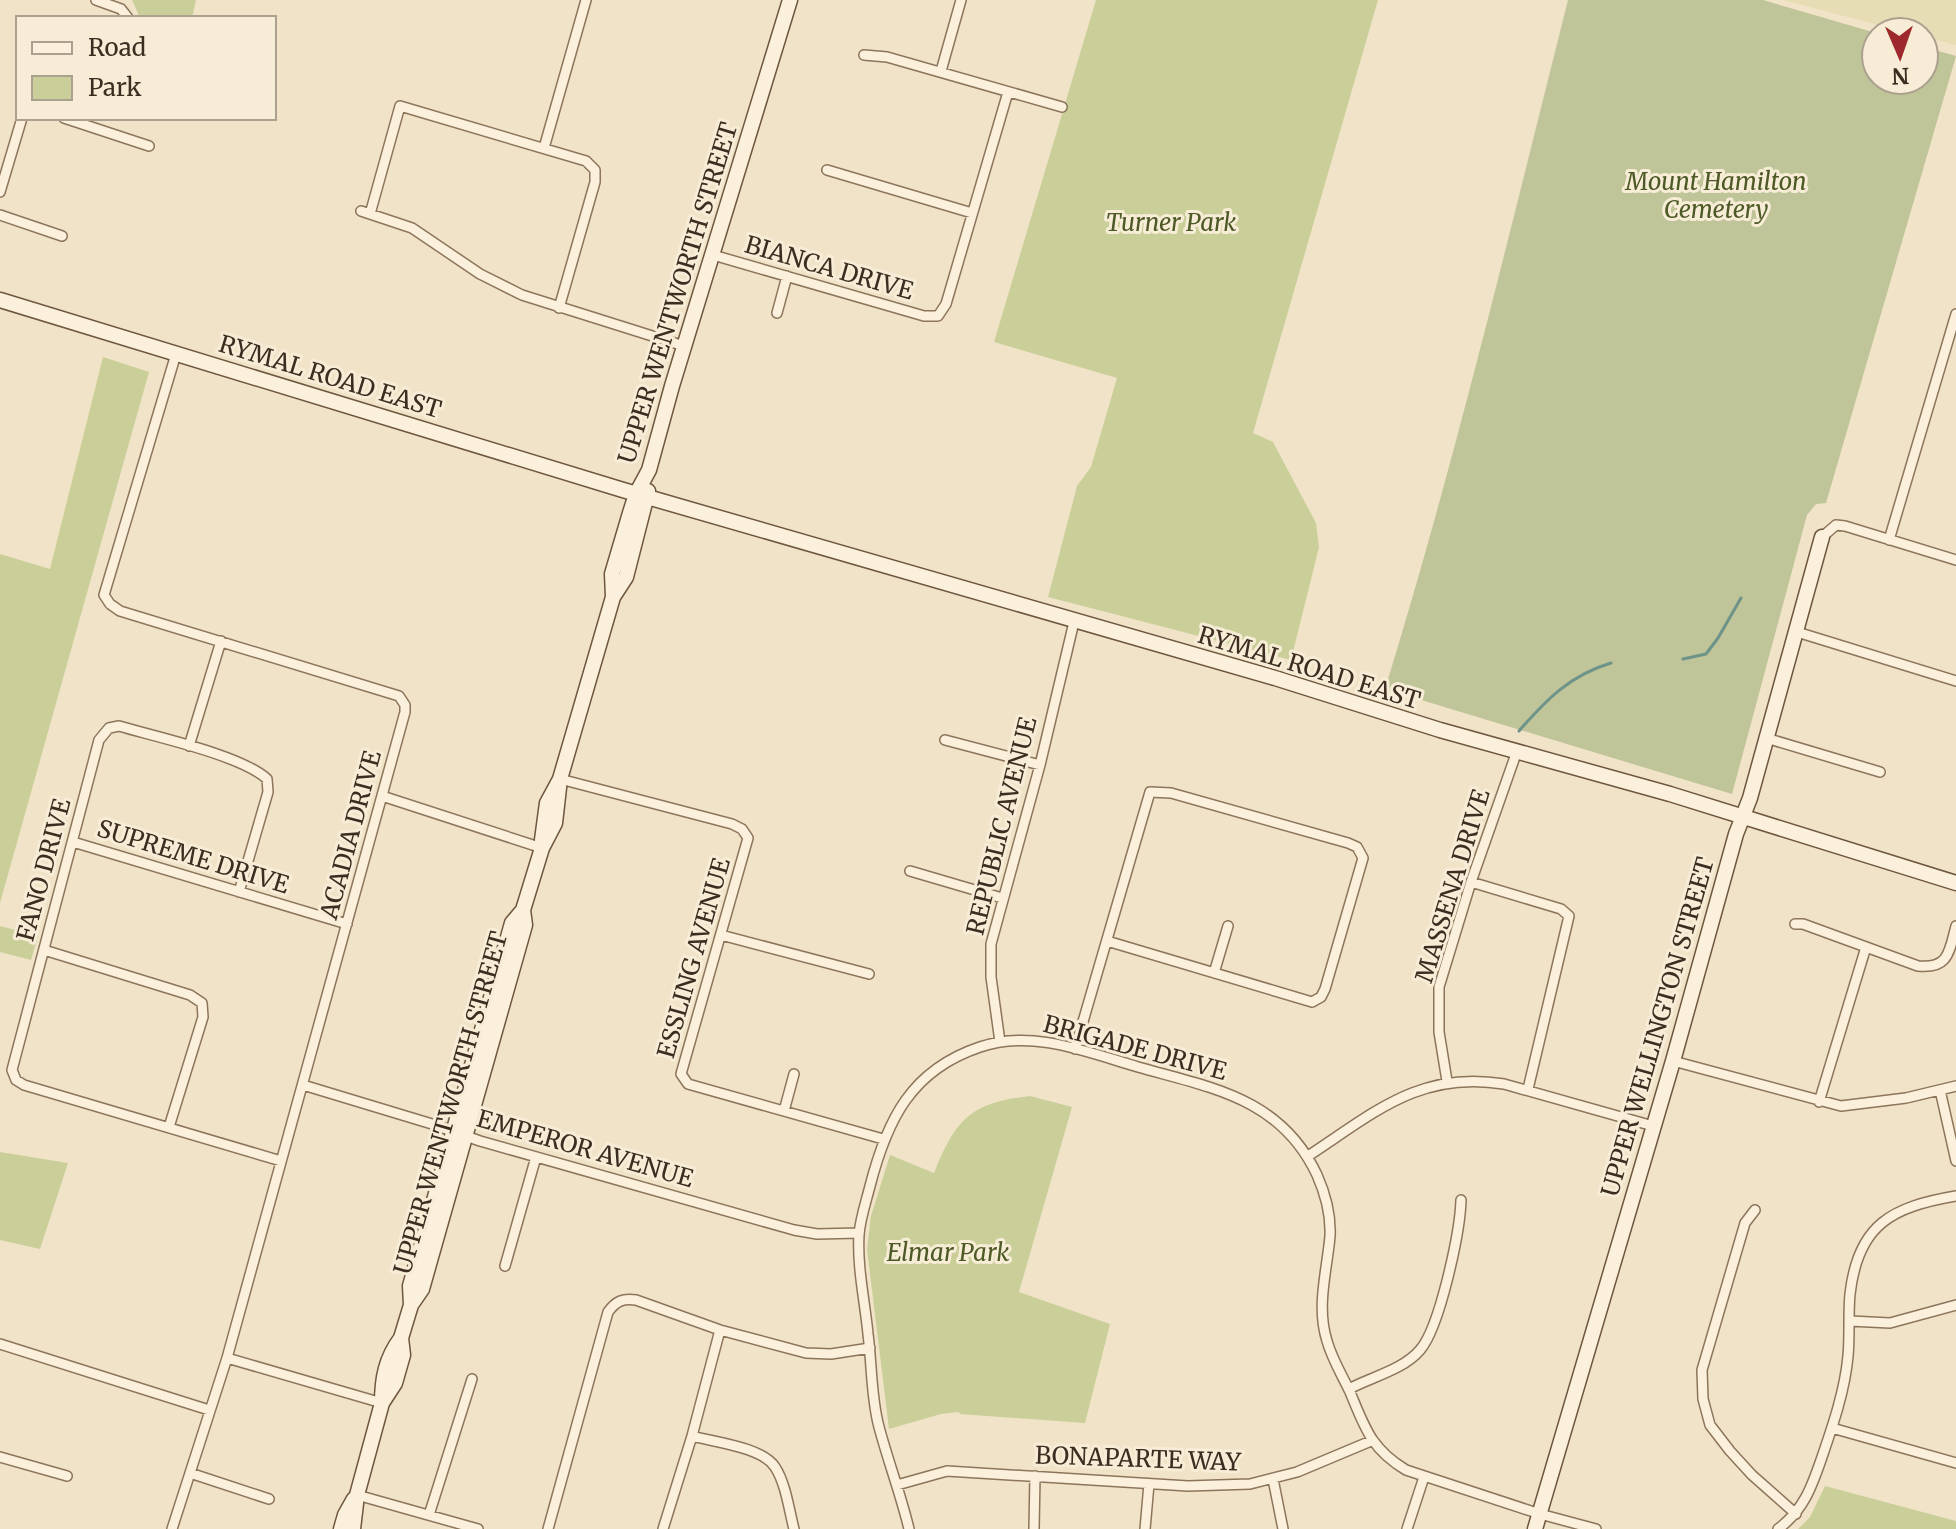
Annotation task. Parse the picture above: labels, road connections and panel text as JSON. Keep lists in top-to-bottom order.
{
  "streets": {
    "main road": ["UPPER WENTWORTH STREET", "RYMAL ROAD EAST", "UPPER WELLINGTON STREET"],
    "street": [
      "BIANCA DRIVE",
      "REPUBLIC AVENUE",
      "ACADIA DRIVE",
      "SUPREME DRIVE",
      "FANO DRIVE",
      "MASSENA DRIVE",
      "ESSLING AVENUE",
      "BRIGADE DRIVE",
      "EMPEROR AVENUE",
      "BONAPARTE WAY"
    ]
  },
  "crossings": [
    ["BIANCA DRIVE", "UPPER WENTWORTH STREET"],
    ["UPPER WENTWORTH STREET", "RYMAL ROAD EAST"],
    ["UPPER WENTWORTH STREET", "ESSLING AVENUE"],
    ["UPPER WENTWORTH STREET", "EMPEROR AVENUE"],
    ["RYMAL ROAD EAST", "REPUBLIC AVENUE"],
    ["RYMAL ROAD EAST", "ACADIA DRIVE"],
    ["RYMAL ROAD EAST", "MASSENA DRIVE"],
    ["RYMAL ROAD EAST", "UPPER WELLINGTON STREET"],
    ["REPUBLIC AVENUE", "BRIGADE DRIVE"],
    ["ACADIA DRIVE", "SUPREME DRIVE"],
    ["ACADIA DRIVE", "FANO DRIVE"],
    ["ACADIA DRIVE", "EMPEROR AVENUE"],
    ["SUPREME DRIVE", "FANO DRIVE"],
    ["ESSLING AVENUE", "BRIGADE DRIVE"],
    ["UPPER WELLINGTON STREET", "BRIGADE DRIVE"],
    ["BRIGADE DRIVE", "EMPEROR AVENUE"],
    ["BRIGADE DRIVE", "BONAPARTE WAY"]
  ],
  "parks": ["Mount Hamilton Cemetery", "Turner Park", "Elmar Park"],
  "legend": ["Road", "Park"],
  "north": "bottom"
}
